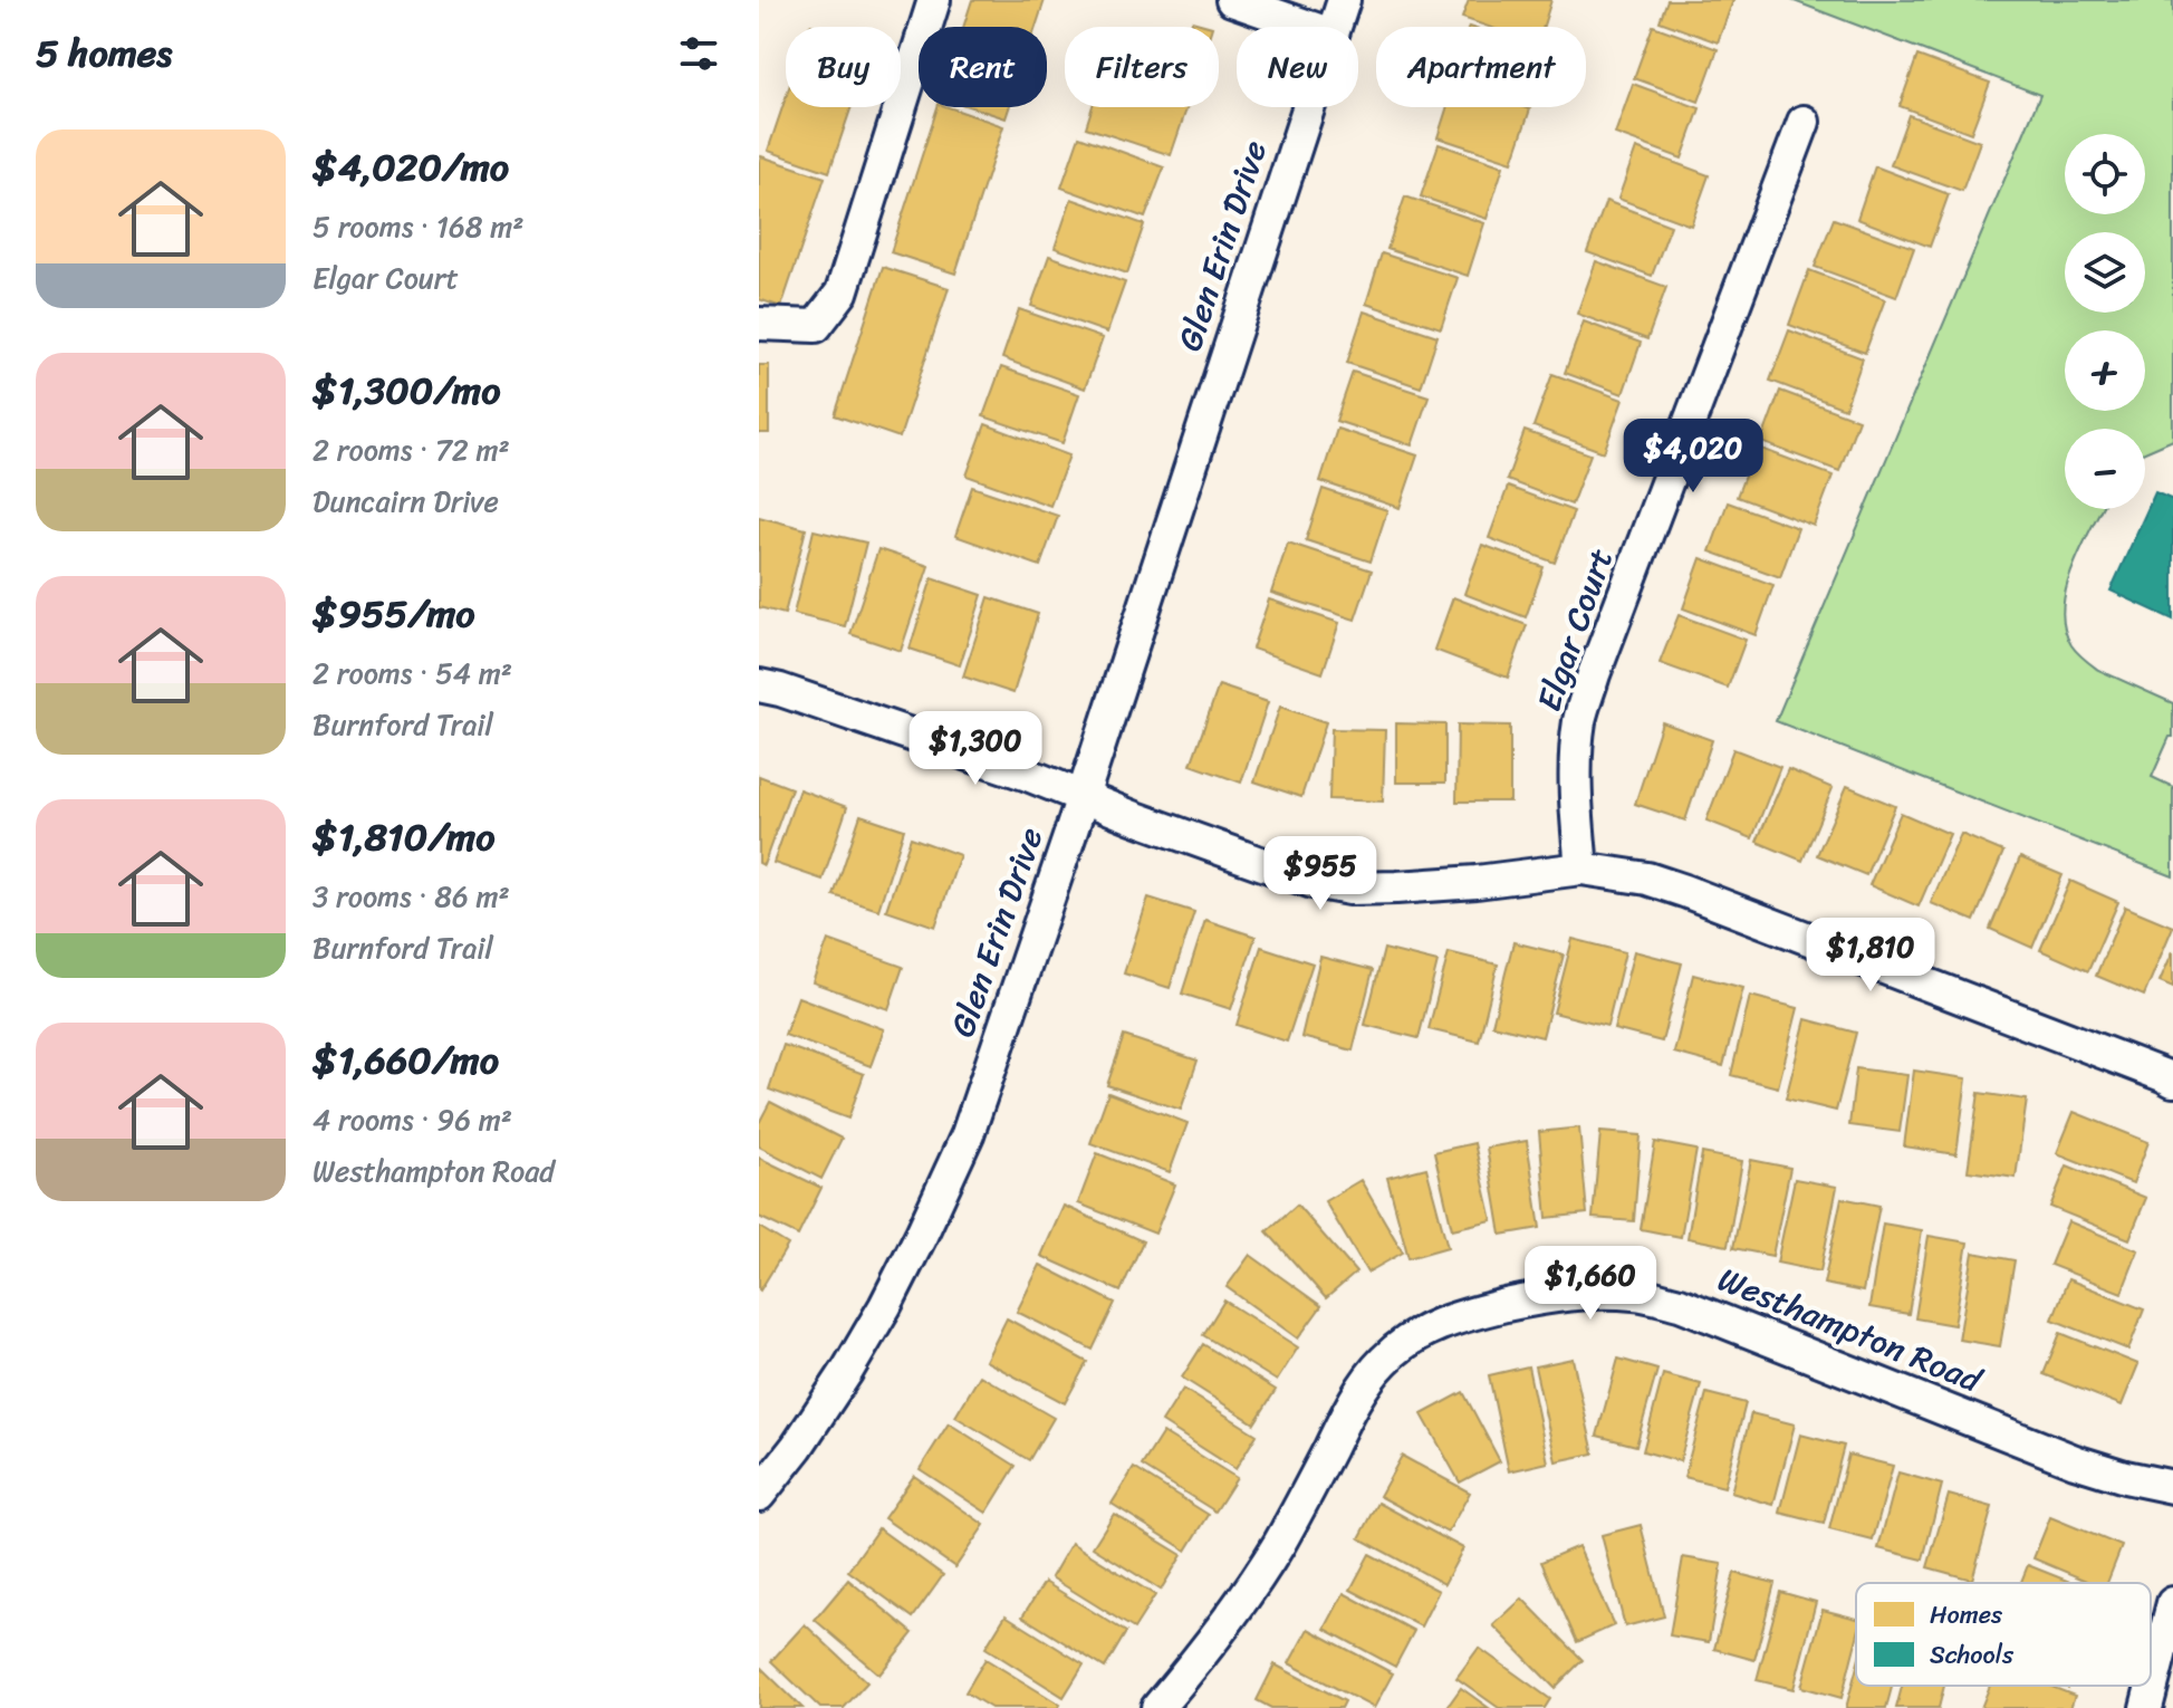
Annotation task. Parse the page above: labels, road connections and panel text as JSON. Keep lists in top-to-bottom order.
{
  "streets": {
    "street": ["Glen Erin Drive", "Elgar Court", "Westhampton Road"]
  },
  "legend": ["Homes", "Schools"],
  "page": {
    "heading": "5 homes",
    "chip": [
      "Buy",
      "Rent",
      "Filters",
      "New",
      "Apartment"
    ],
    "list": [
      {
        "name": "$4,020/mo",
        "note": "5 rooms · 168 m² · Elgar Court"
      },
      {
        "name": "$1,300/mo",
        "note": "2 rooms · 72 m² · Duncairn Drive"
      },
      {
        "name": "$955/mo",
        "note": "2 rooms · 54 m² · Burnford Trail"
      },
      {
        "name": "$1,810/mo",
        "note": "3 rooms · 86 m² · Burnford Trail"
      },
      {
        "name": "$1,660/mo",
        "note": "4 rooms · 96 m² · Westhampton Road"
      }
    ],
    "map_buttons": ["+", "−"],
    "price": [
      "$4,020",
      "$1,300",
      "$955",
      "$1,810",
      "$1,660"
    ]
  }
}
